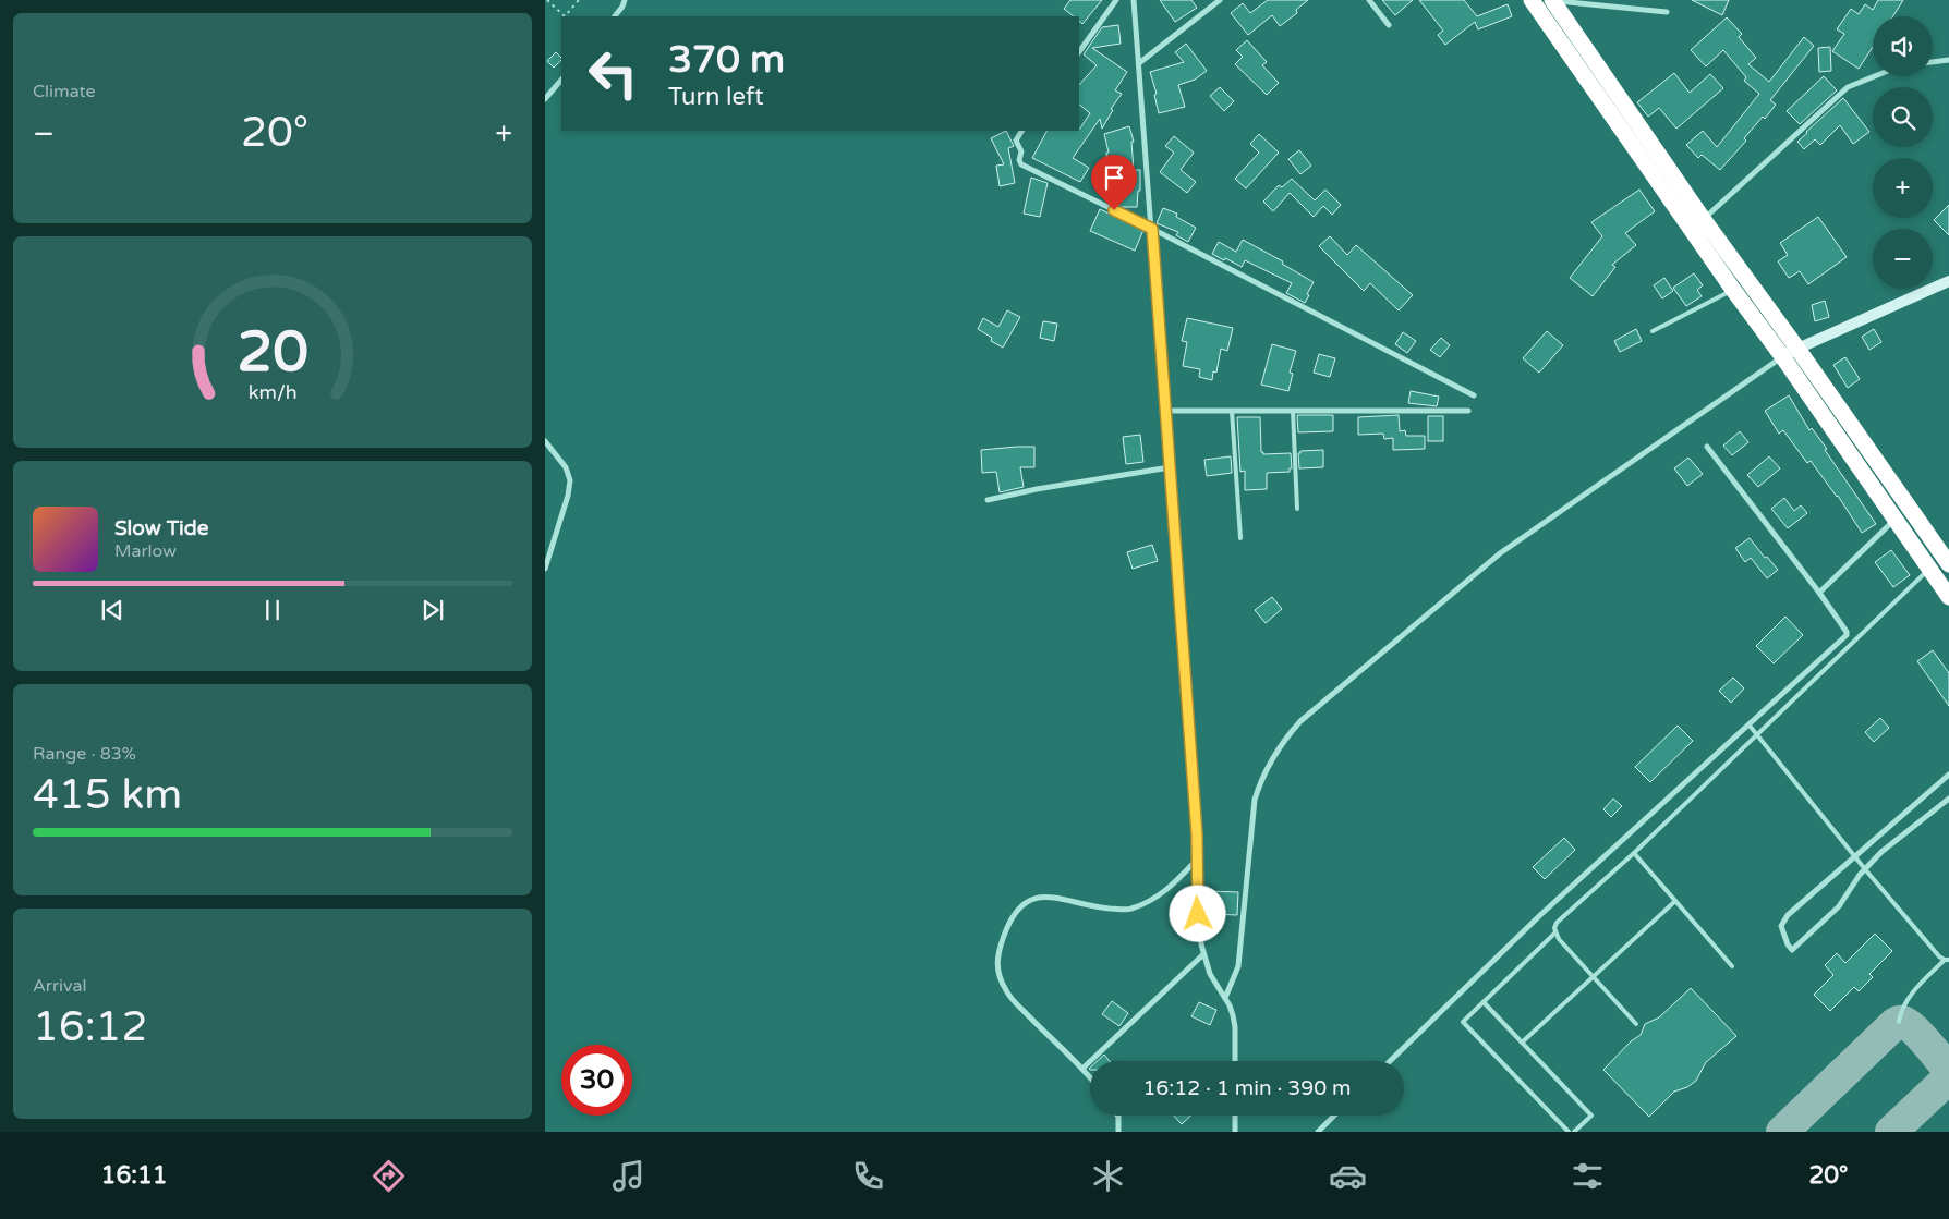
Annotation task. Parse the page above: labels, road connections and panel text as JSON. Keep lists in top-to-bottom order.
{
  "page": {
    "tile": [
      "Climate",
      ["Range · 83%", "415 km"],
      ["Arrival", "16:12"]
    ],
    "map_buttons": ["+", "−"],
    "turn": ["370 m", "Turn left"],
    "heat": ["−", "20°", "+"],
    "song": ["Slow Tide", "Marlow"],
    "limit": "30",
    "trip": "16:12 · 1 min · 390 m",
    "tabs": ["16:11", "20°"],
    "gauge": ["20", "km/h"]
  }
}
